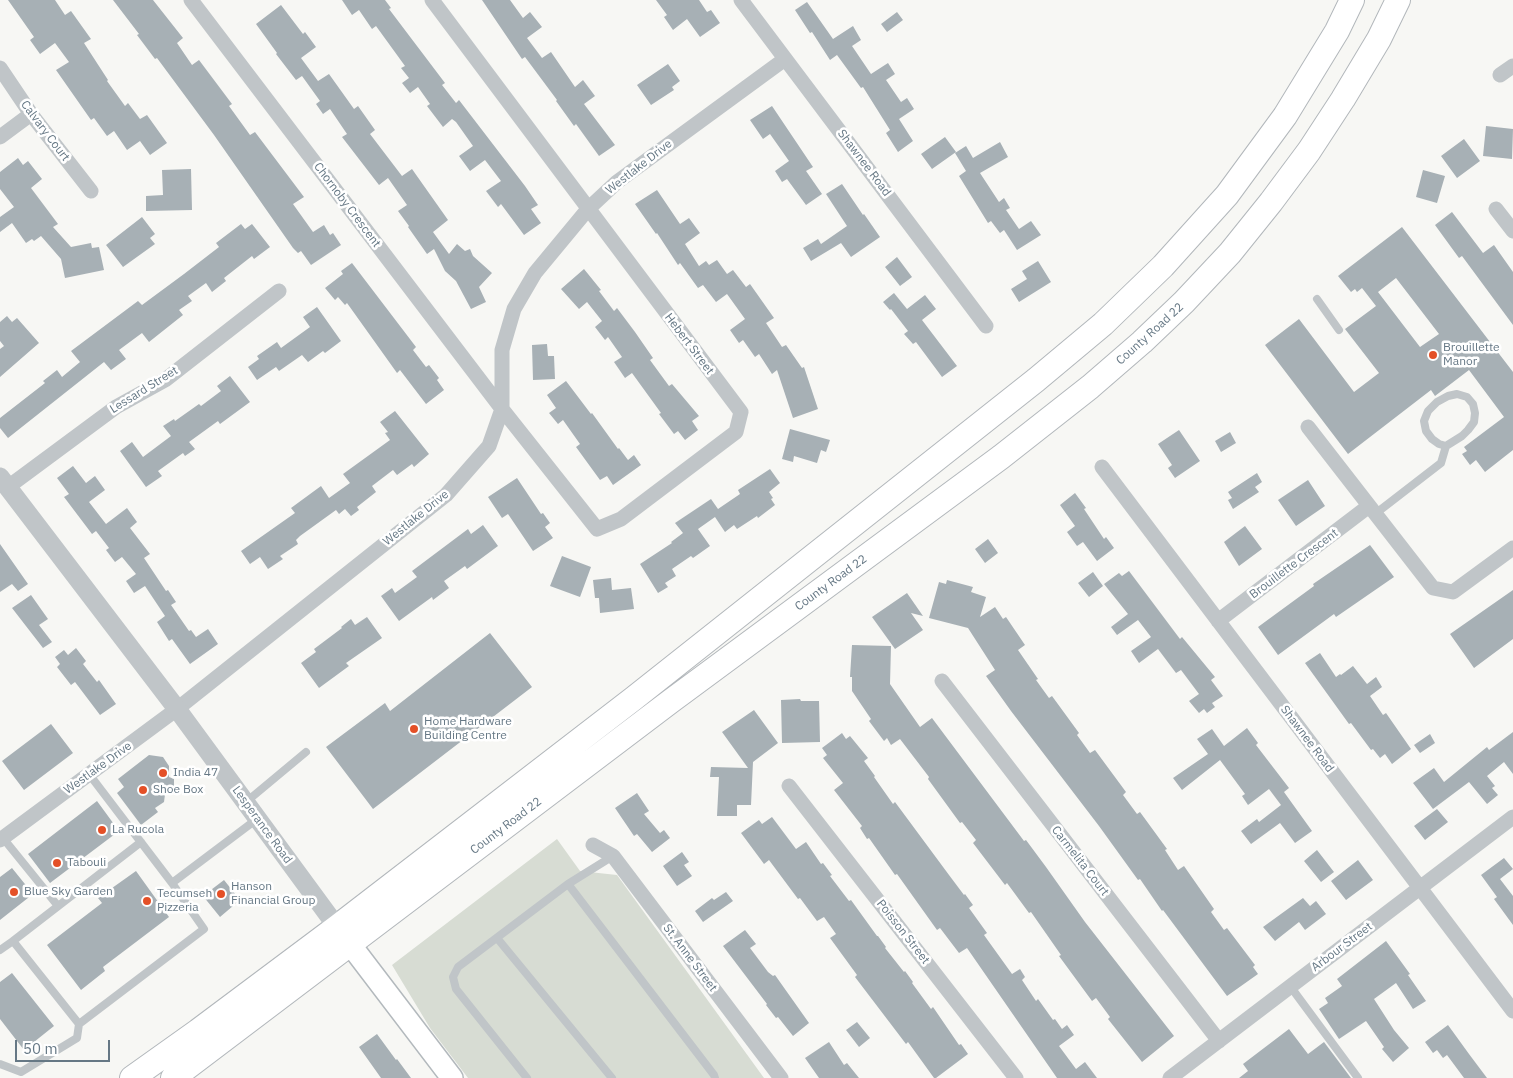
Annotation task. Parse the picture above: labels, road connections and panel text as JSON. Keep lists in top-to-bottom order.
{
  "streets": {
    "main road": ["County Road 22", "Lesperance Road"],
    "street": [
      "Calvary Court",
      "Shawnee Road",
      "Westlake Drive",
      "Chornoby Crescent",
      "Hebert Street",
      "Lessard Street",
      "Brouillette Crescent",
      "Carmelita Court",
      "Poisson Street",
      "Arbour Street",
      "St. Anne Street"
    ]
  },
  "crossings": [
    ["Shawnee Road", "Westlake Drive"],
    ["Shawnee Road", "Brouillette Crescent"],
    ["Shawnee Road", "Arbour Street"],
    ["Westlake Drive", "Chornoby Crescent"],
    ["Westlake Drive", "Hebert Street"],
    ["Westlake Drive", "Lesperance Road"],
    ["Chornoby Crescent", "Hebert Street"],
    ["County Road 22", "Lesperance Road"],
    ["Lessard Street", "Lesperance Road"],
    ["Carmelita Court", "Arbour Street"]
  ],
  "places": [
    "Brouillette Manor",
    "Home Hardware Building Centre",
    "India 47",
    "Shoe Box",
    "La Rucola",
    "Tabouli",
    "Blue Sky Garden",
    "Hanson Financial Group",
    "Tecumseh Pizzeria"
  ],
  "scale_bar": "50 m"
}
